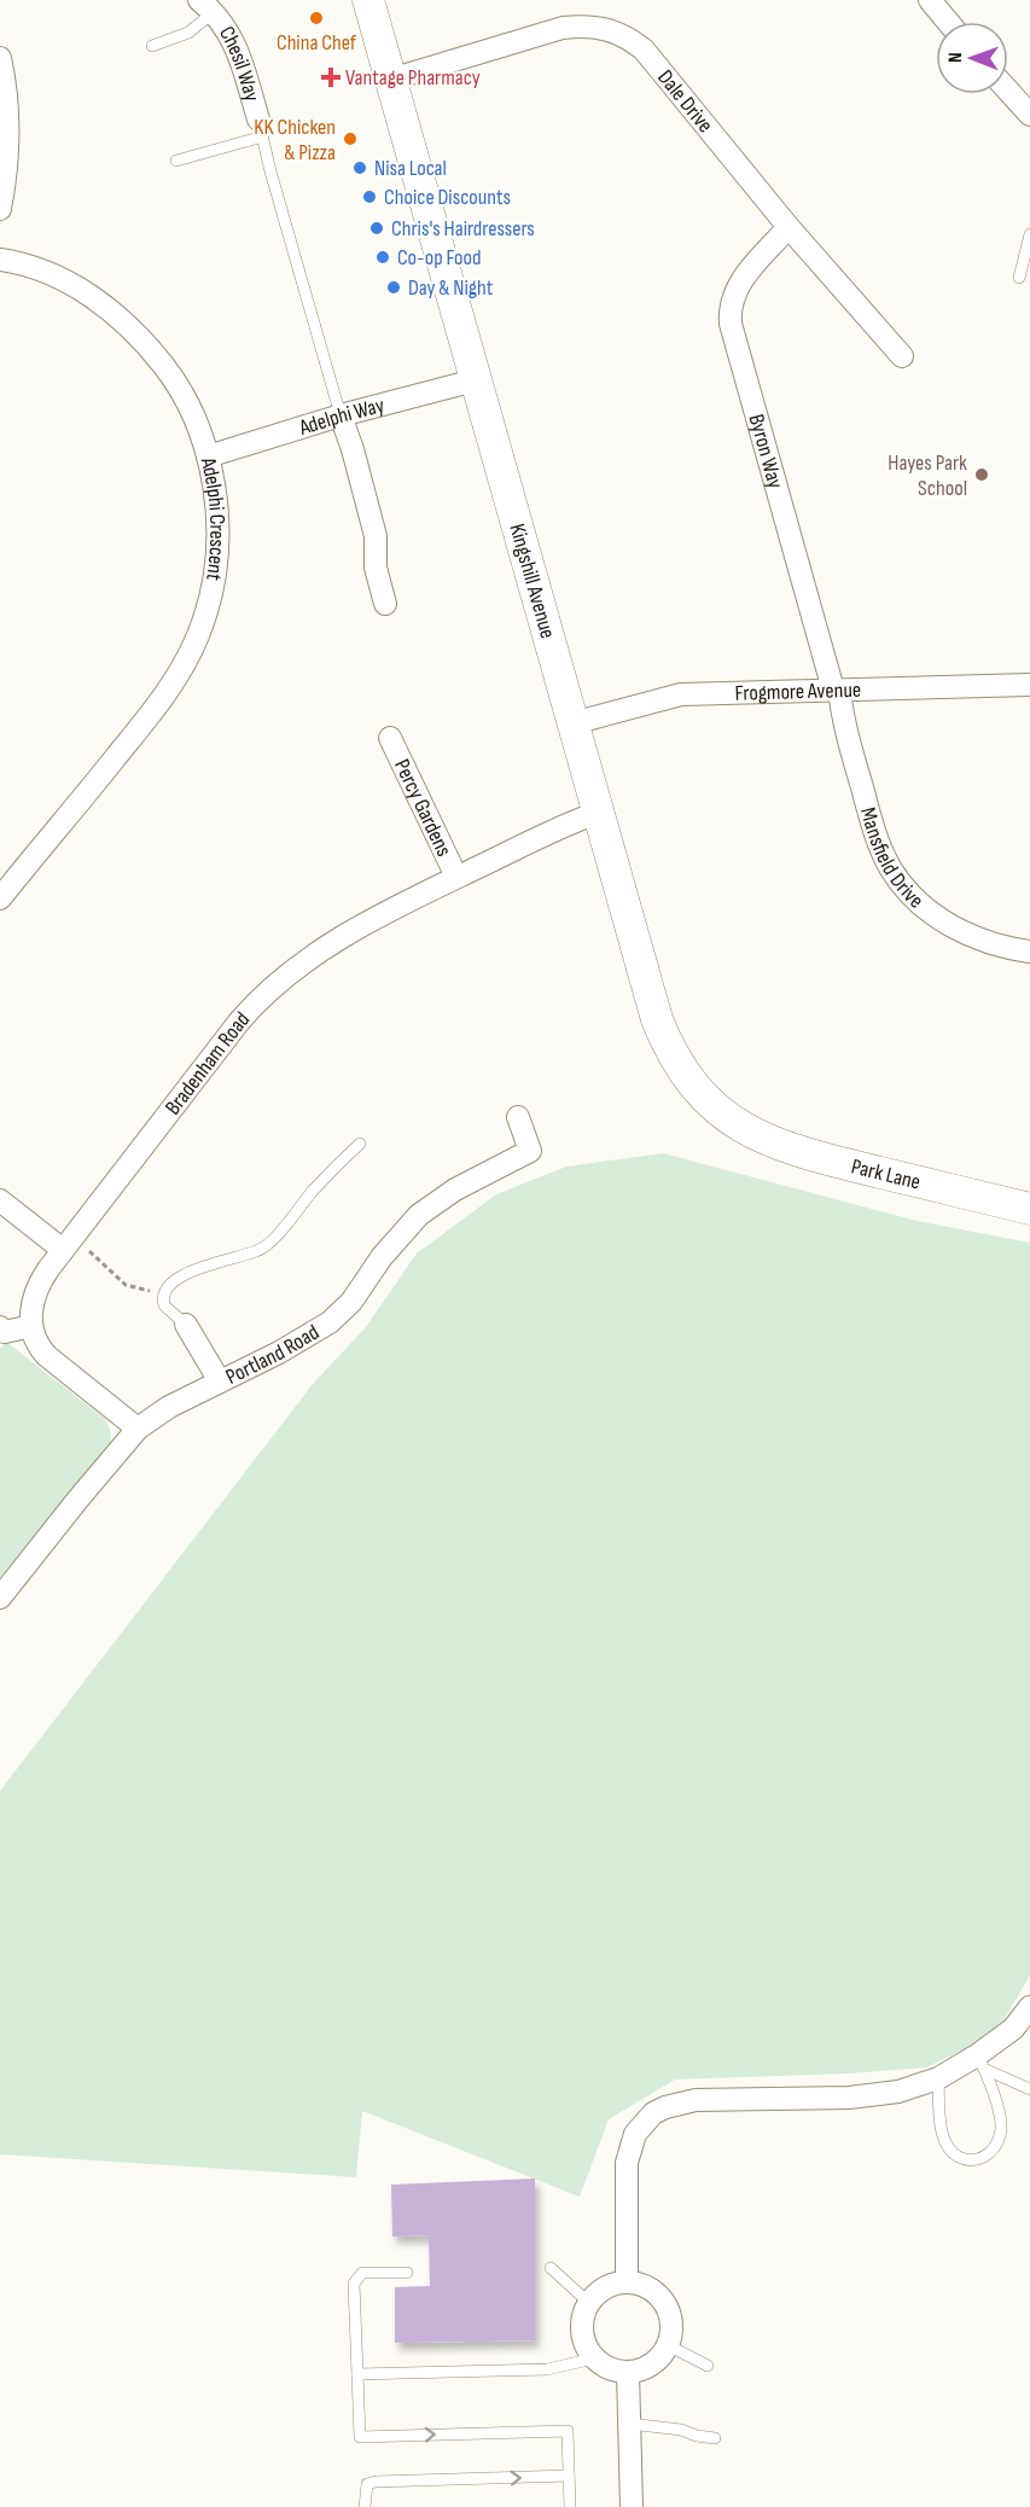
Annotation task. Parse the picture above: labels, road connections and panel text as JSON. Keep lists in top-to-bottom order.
{
  "streets": {
    "street": [
      "Chesil Way",
      "Dale Drive",
      "Adelphi Way",
      "Byron Way",
      "Adelphi Crescent",
      "Kingshill Avenue",
      "Frogmore Avenue",
      "Percy Gardens",
      "Mansfield Drive",
      "Bradenham Road",
      "Park Lane",
      "Portland Road"
    ]
  },
  "crossings": [
    ["Dale Drive", "Byron Way"],
    ["Dale Drive", "Kingshill Avenue"],
    ["Adelphi Way", "Adelphi Crescent"],
    ["Adelphi Way", "Kingshill Avenue"],
    ["Byron Way", "Frogmore Avenue"],
    ["Byron Way", "Mansfield Drive"],
    ["Kingshill Avenue", "Frogmore Avenue"],
    ["Kingshill Avenue", "Bradenham Road"],
    ["Kingshill Avenue", "Park Lane"],
    ["Frogmore Avenue", "Mansfield Drive"],
    ["Percy Gardens", "Bradenham Road"]
  ],
  "places": {
    "other": [
      "China Chef",
      "KK Chicken & Pizza",
      "Nisa Local",
      "Choice Discounts",
      "Chris's Hairdressers",
      "Co-op Food",
      "Day & Night",
      "Hayes Park School"
    ],
    "health": ["Vantage Pharmacy"]
  },
  "north": "left"
}
